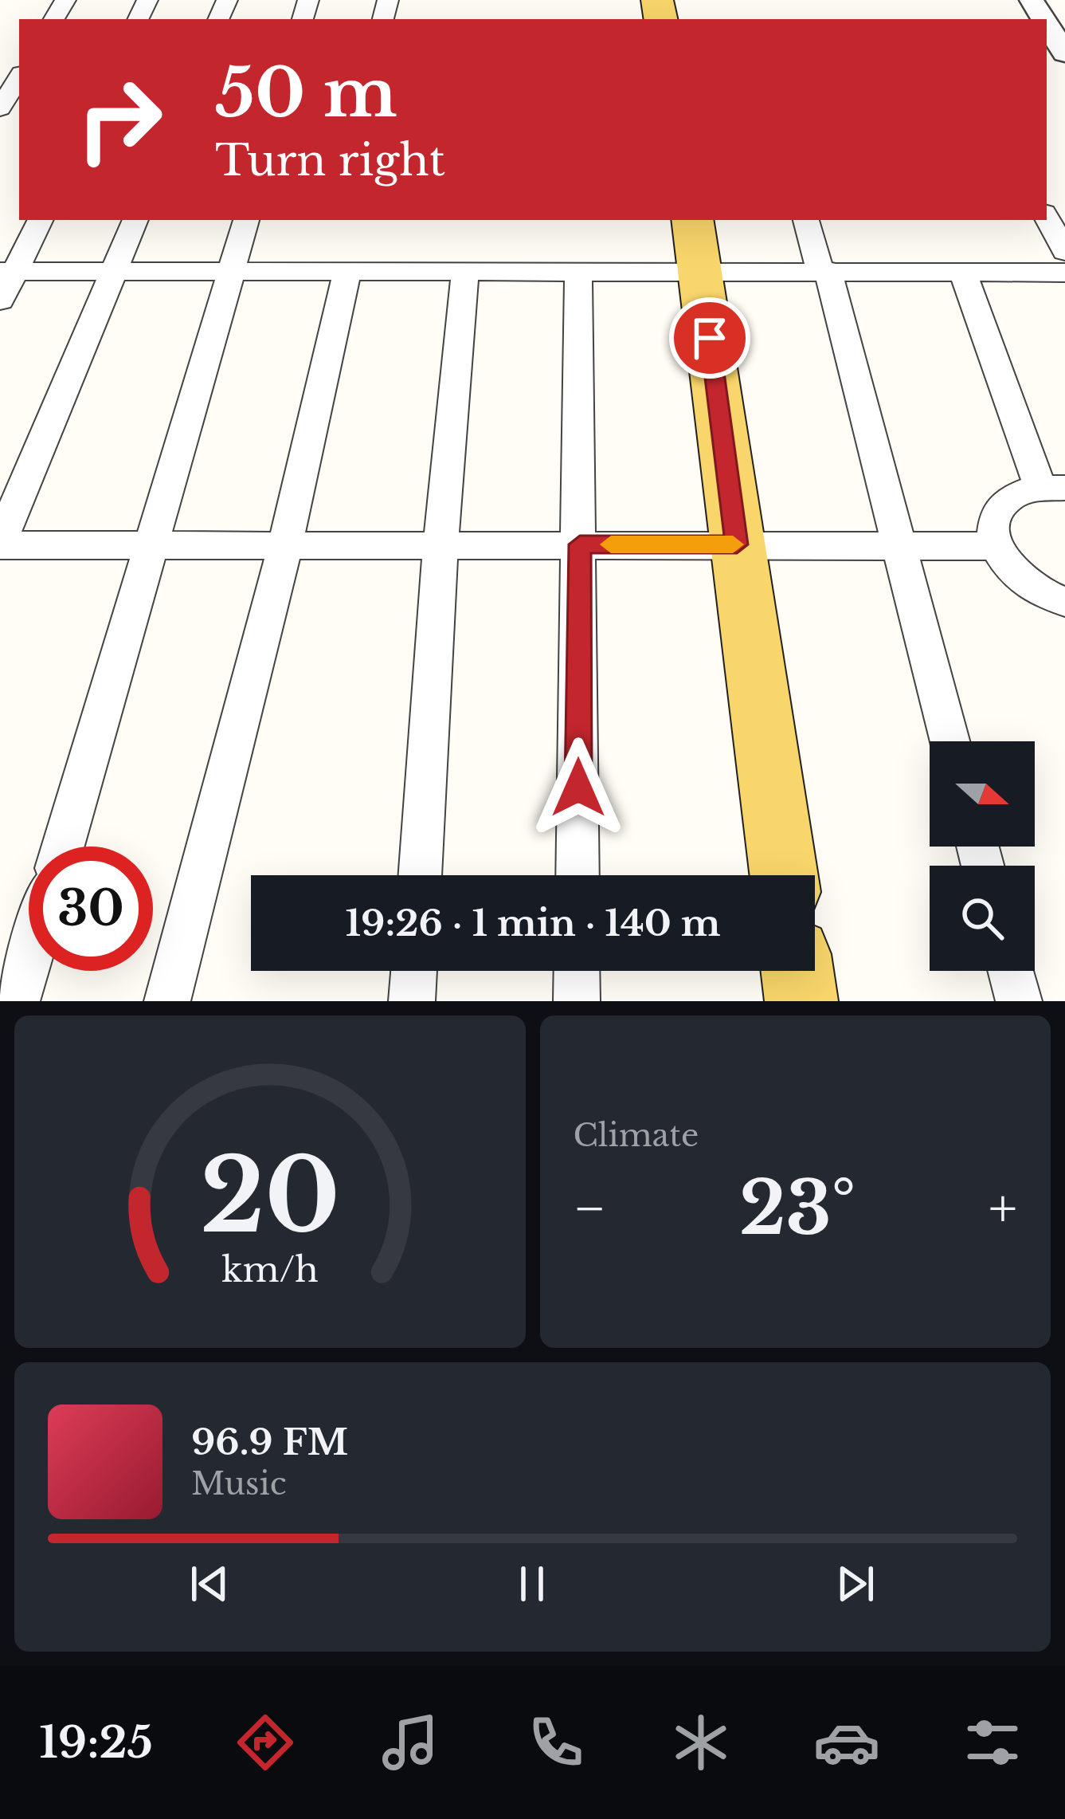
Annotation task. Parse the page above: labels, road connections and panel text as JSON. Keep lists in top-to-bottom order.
{
  "north": "right",
  "page": {
    "turn": ["50 m", "Turn right"],
    "limit": "30",
    "trip": "19:26 · 1 min · 140 m",
    "tile": "Climate",
    "heat": ["−", "23°", "+"],
    "song": ["96.9 FM", "Music"],
    "tabs": "19:25",
    "gauge": ["20", "km/h"]
  }
}
